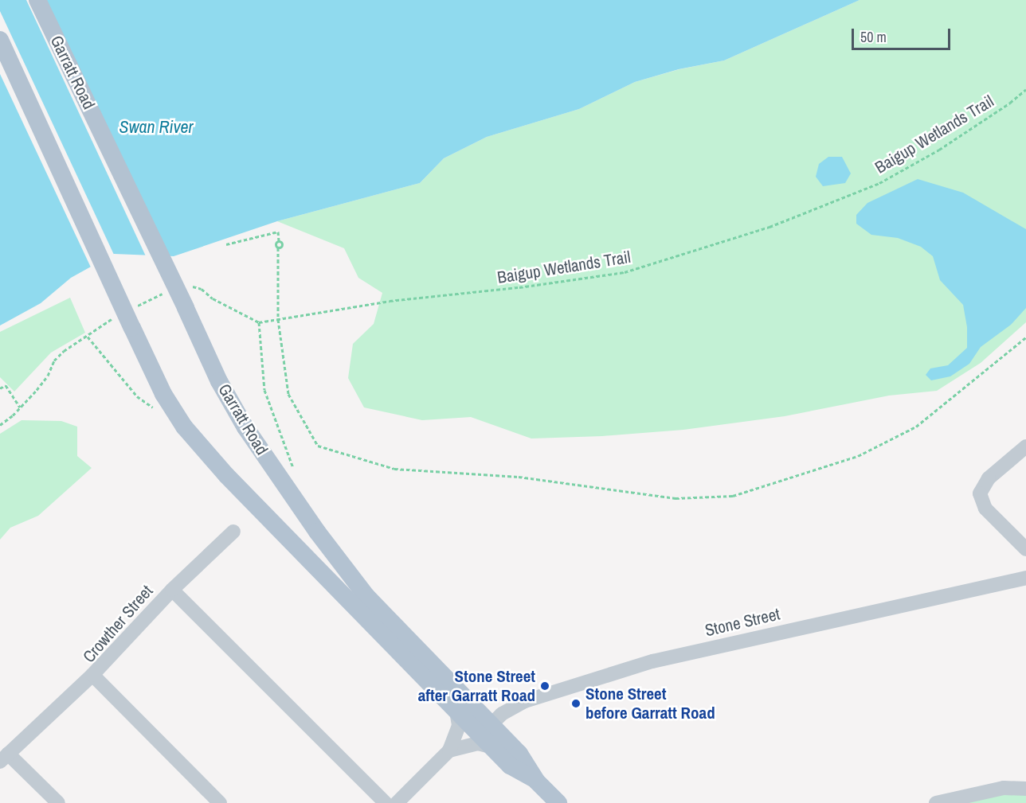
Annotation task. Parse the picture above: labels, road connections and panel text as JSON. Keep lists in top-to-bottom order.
{
  "streets": {
    "main road": ["Garratt Road"],
    "street": ["Stone Street", "Crowther Street"],
    "path": ["Baigup Wetlands Trail"]
  },
  "crossings": [
    ["Garratt Road", "Stone Street"]
  ],
  "water": ["Swan River"],
  "places": ["Stone Street after Garratt Road", "Stone Street before Garratt Road"],
  "scale_bar": "50 m"
}
